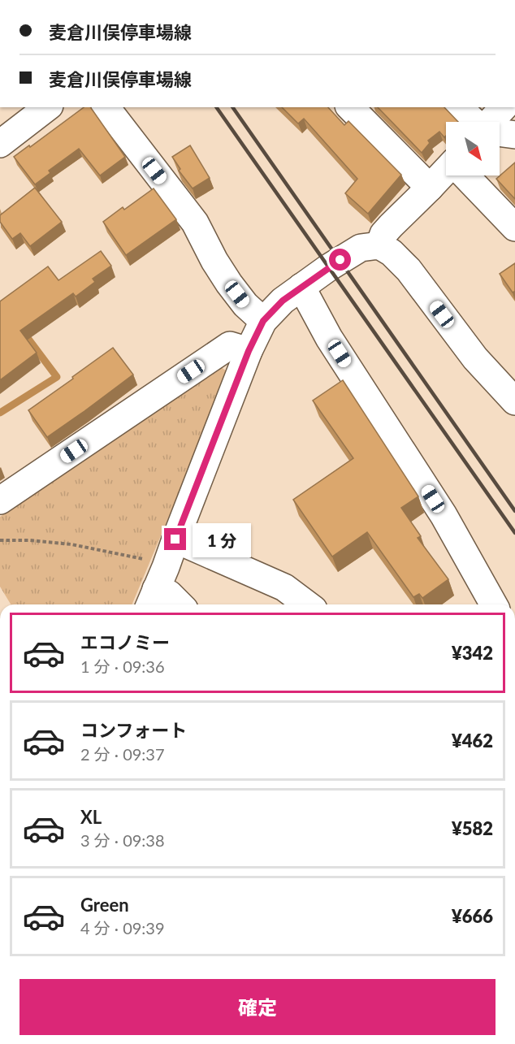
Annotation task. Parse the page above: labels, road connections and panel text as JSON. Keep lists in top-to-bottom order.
{
  "north": "bottom right",
  "page": {
    "banner": ["麦倉川俣停車場線", "麦倉川俣停車場線"],
    "bubble": "1 分",
    "list": [
      {
        "name": "エコノミー",
        "note": "1 分 · 09:36",
        "value": "¥342"
      },
      {
        "name": "コンフォート",
        "note": "2 分 · 09:37",
        "value": "¥462"
      },
      {
        "name": "XL",
        "note": "3 分 · 09:38",
        "value": "¥582"
      },
      {
        "name": "Green",
        "note": "4 分 · 09:39",
        "value": "¥666"
      }
    ],
    "buttons": "確定"
  }
}
